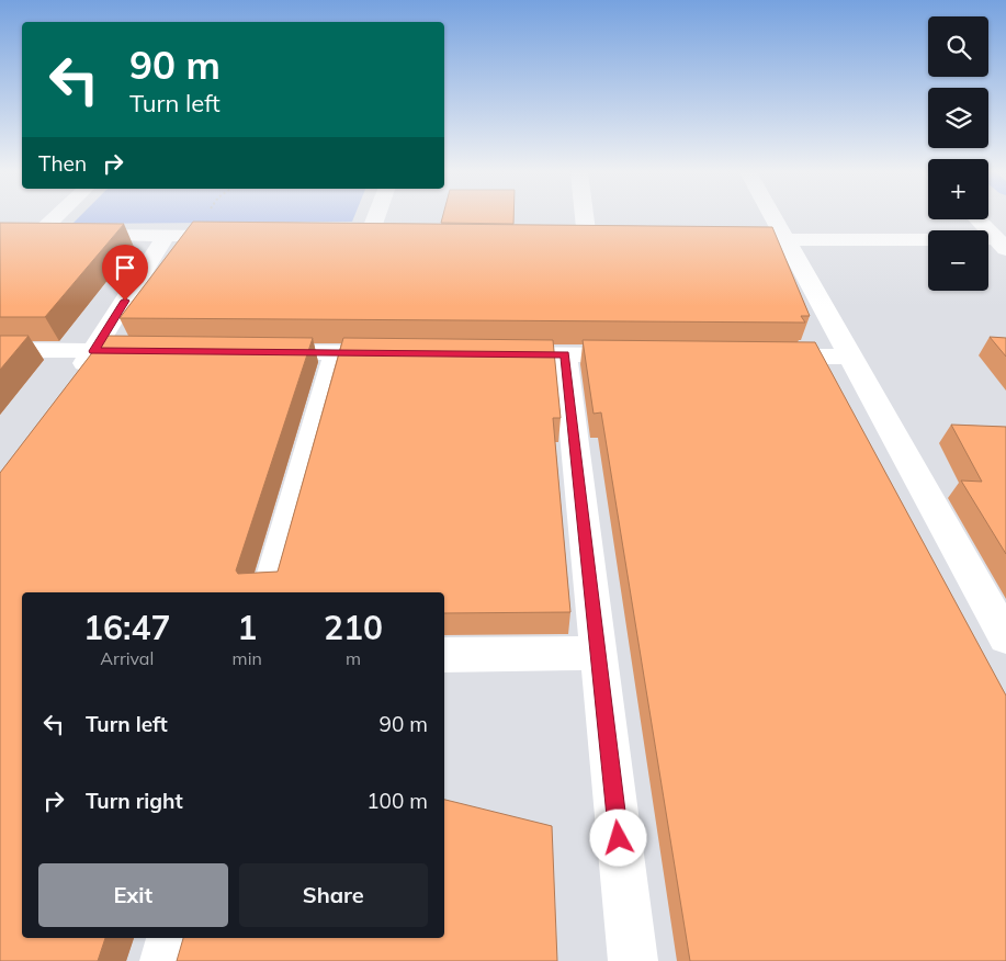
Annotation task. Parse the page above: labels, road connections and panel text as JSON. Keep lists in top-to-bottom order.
{
  "page": {
    "map_buttons": ["+", "−"],
    "turn": ["90 m", "Turn left"],
    "then": "Then",
    "eta": [
      "16:47",
      "Arrival",
      "1",
      "min",
      "210",
      "m"
    ],
    "list": [
      {
        "name": "Turn left",
        "value": "90 m"
      },
      {
        "name": "Turn right",
        "value": "100 m"
      }
    ],
    "buttons": ["Exit", "Share"]
  }
}
